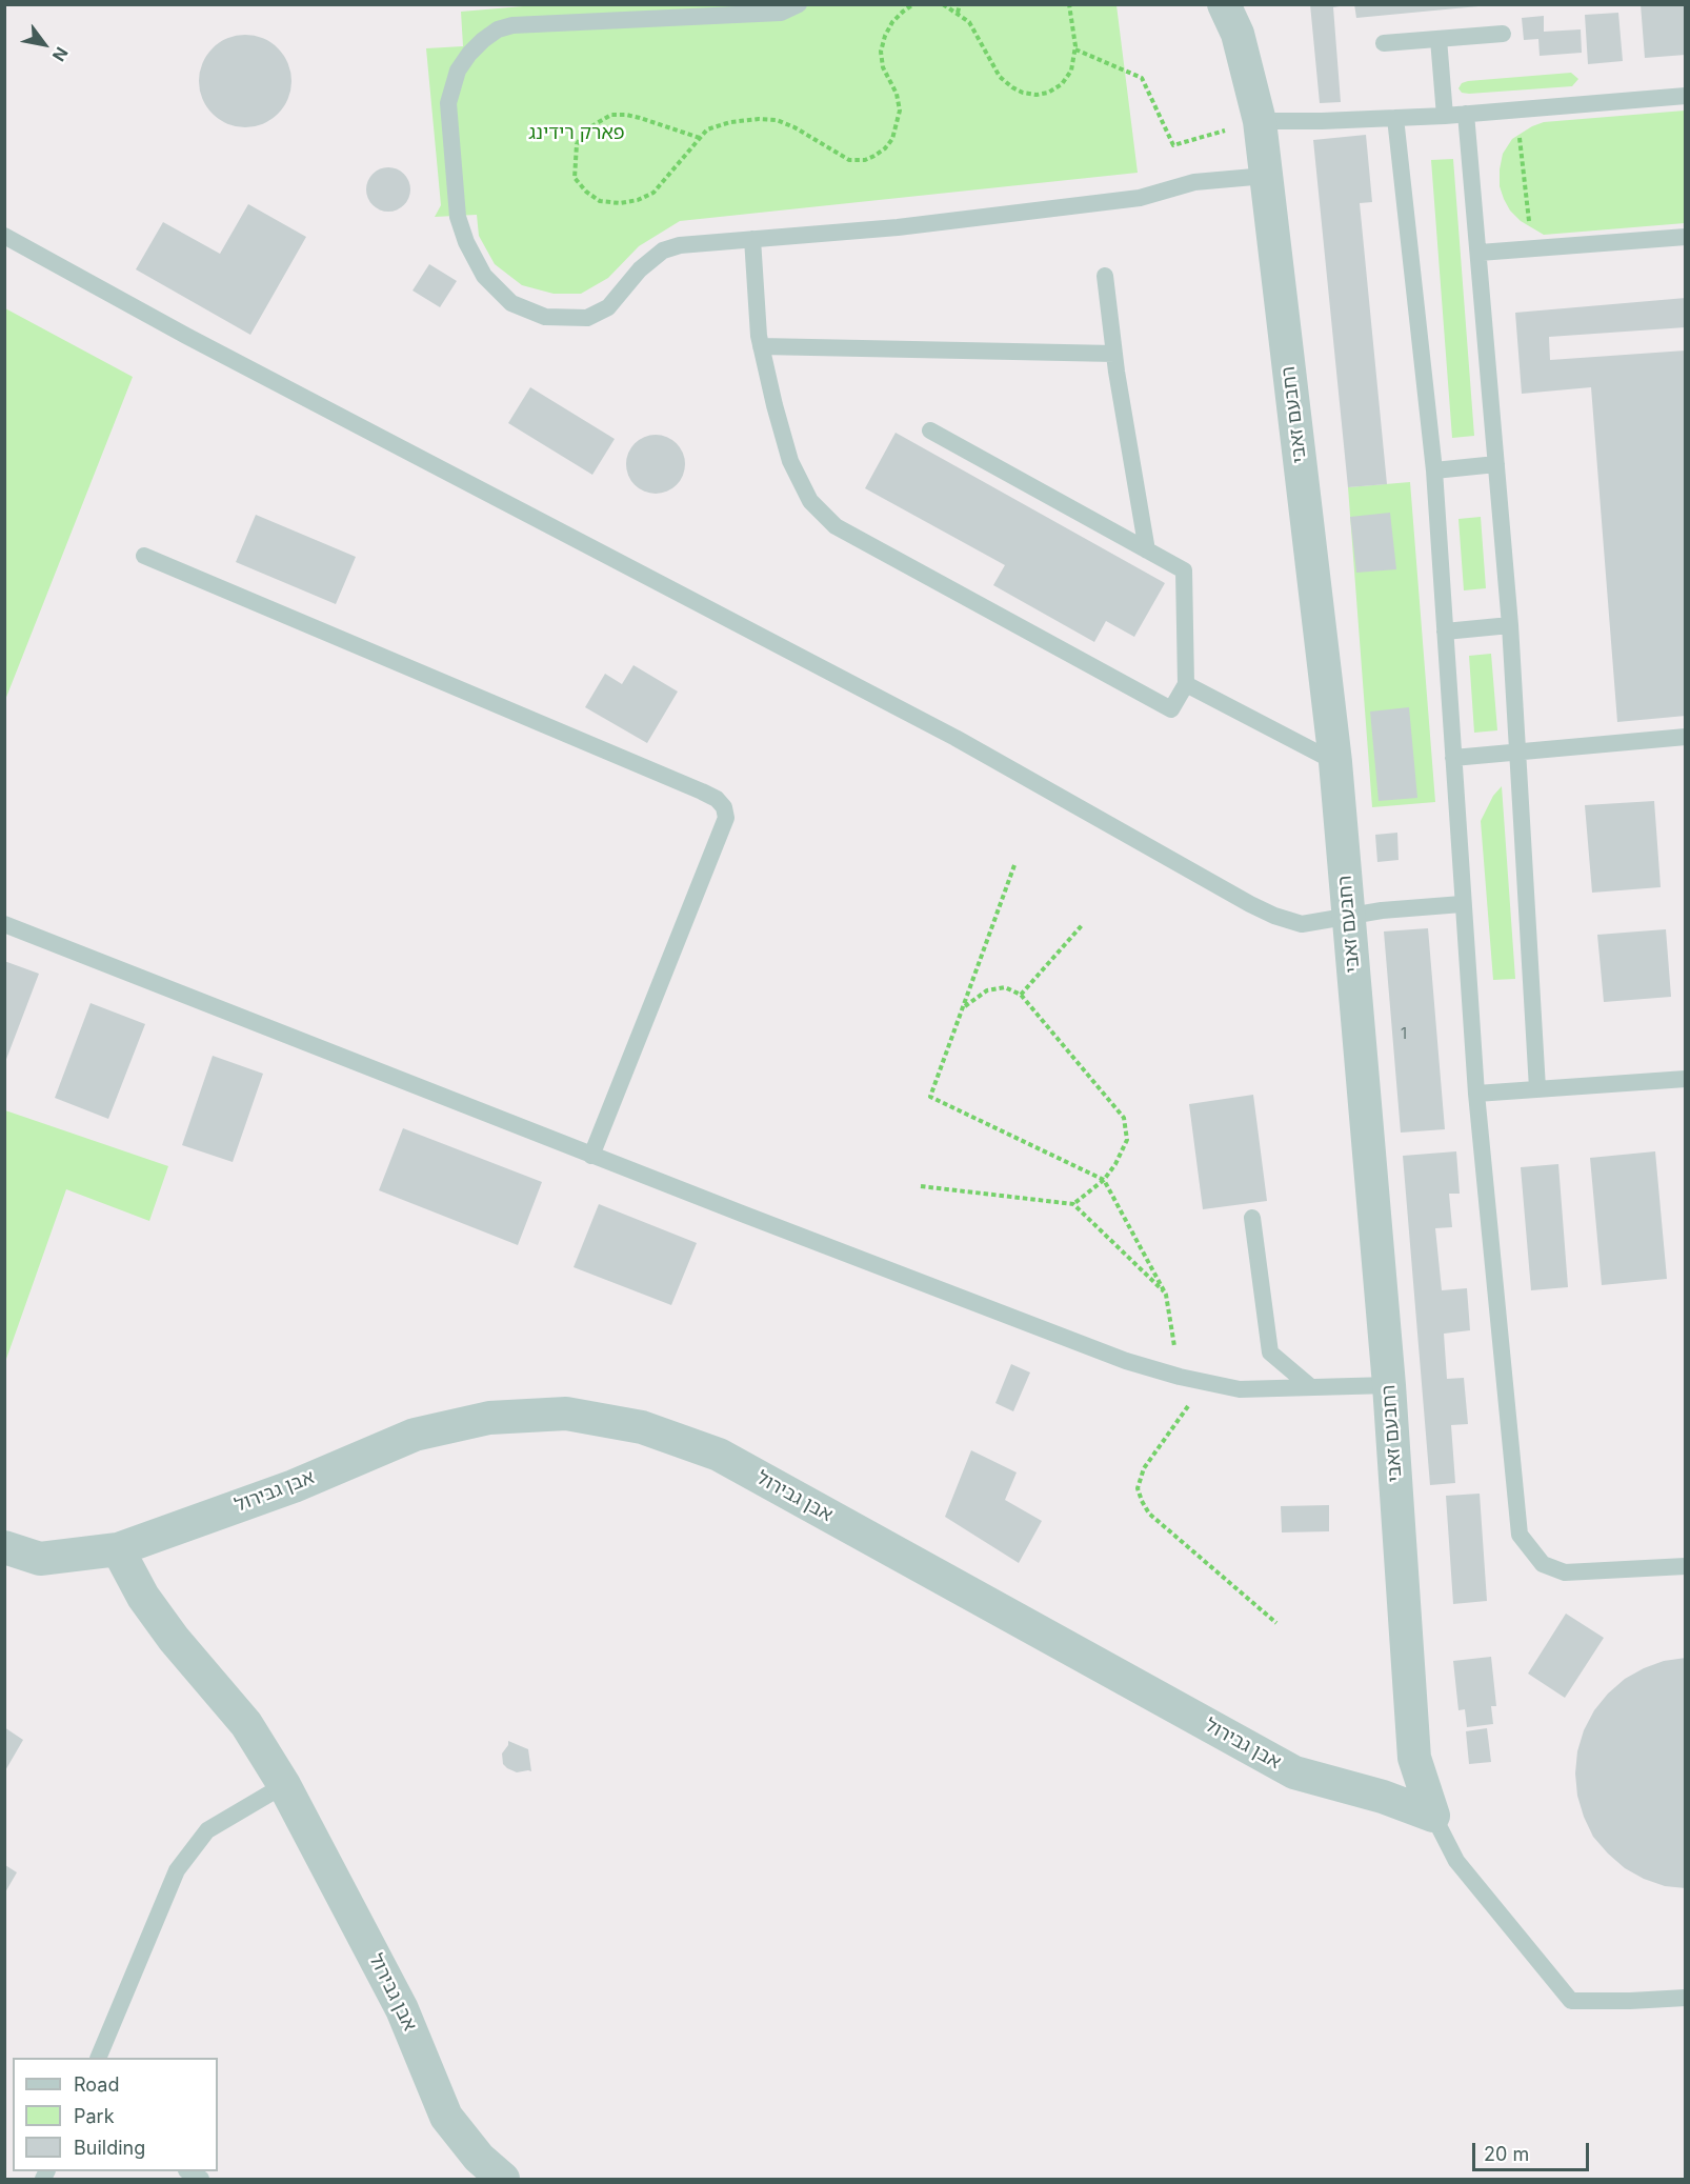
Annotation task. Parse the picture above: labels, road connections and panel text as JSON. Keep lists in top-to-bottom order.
{
  "streets": {
    "street": ["רחבעם זאבי", "אבן גבירול"]
  },
  "crossings": [
    ["רחבעם זאבי", "אבן גבירול"]
  ],
  "parks": ["פארק רידינג"],
  "house_numbers": ["1"],
  "legend": ["Road", "Park", "Building"],
  "scale_bar": "20 m",
  "north": "bottom right"
}
